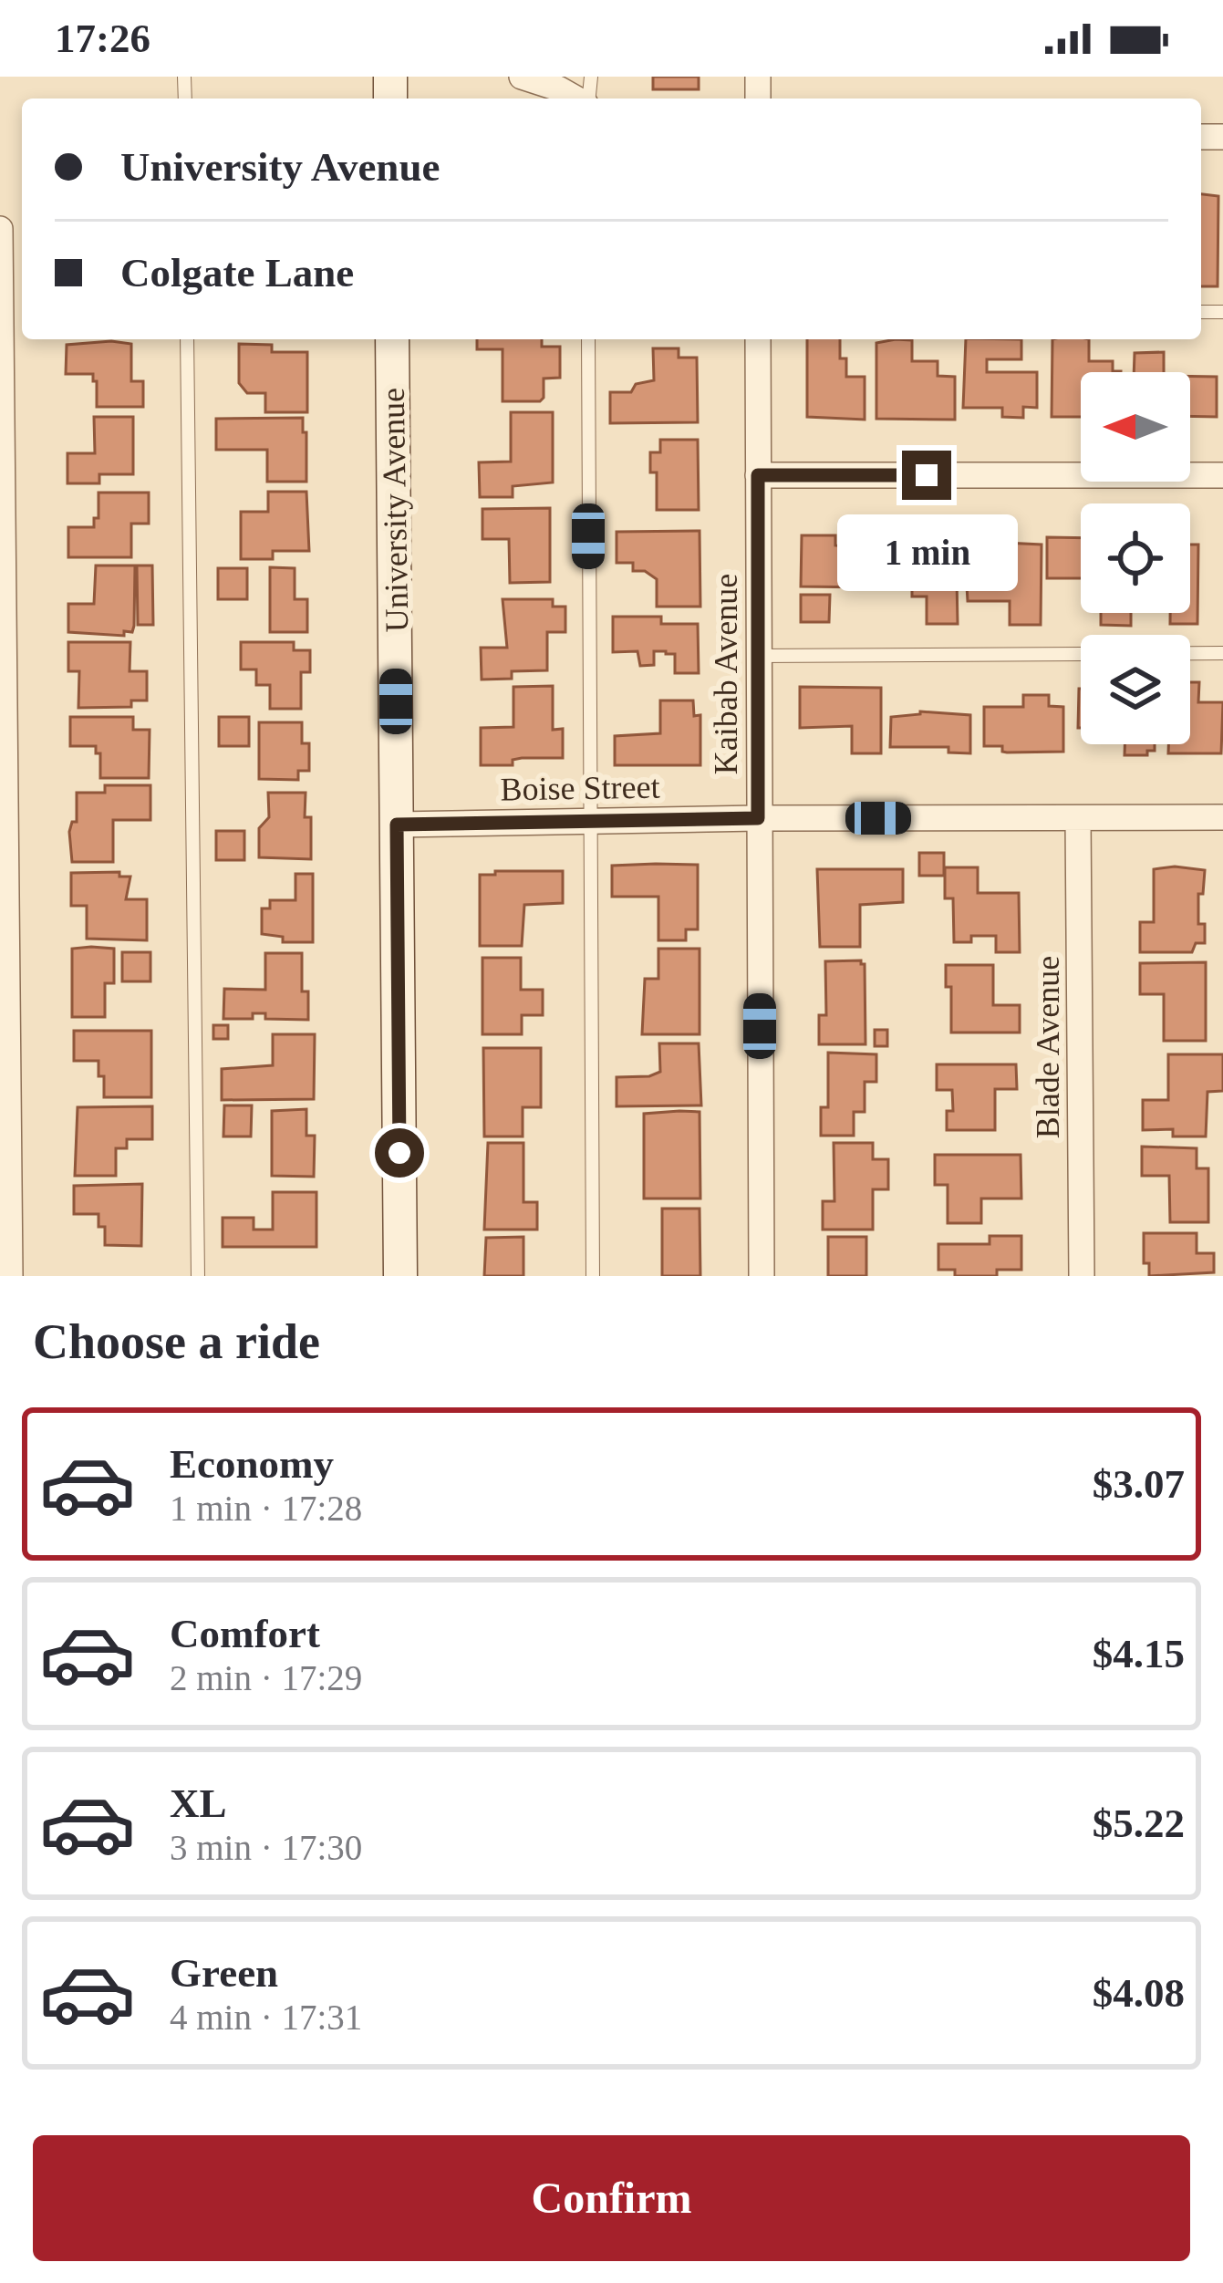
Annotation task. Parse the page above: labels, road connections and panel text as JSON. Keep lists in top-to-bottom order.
{
  "streets": {
    "street": [
      "University Avenue",
      "Kaibab Avenue",
      "Boise Street",
      "Blade Avenue"
    ]
  },
  "crossings": [
    ["University Avenue", "Boise Street"],
    ["Kaibab Avenue", "Boise Street"],
    ["Boise Street", "Blade Avenue"]
  ],
  "north": "left",
  "page": {
    "status": "17:26",
    "banner": ["University Avenue", "Colgate Lane"],
    "bubble": "1 min",
    "heading": "Choose a ride",
    "list": [
      {
        "name": "Economy",
        "note": "1 min · 17:28",
        "value": "$3.07"
      },
      {
        "name": "Comfort",
        "note": "2 min · 17:29",
        "value": "$4.15"
      },
      {
        "name": "XL",
        "note": "3 min · 17:30",
        "value": "$5.22"
      },
      {
        "name": "Green",
        "note": "4 min · 17:31",
        "value": "$4.08"
      }
    ],
    "buttons": "Confirm"
  }
}
